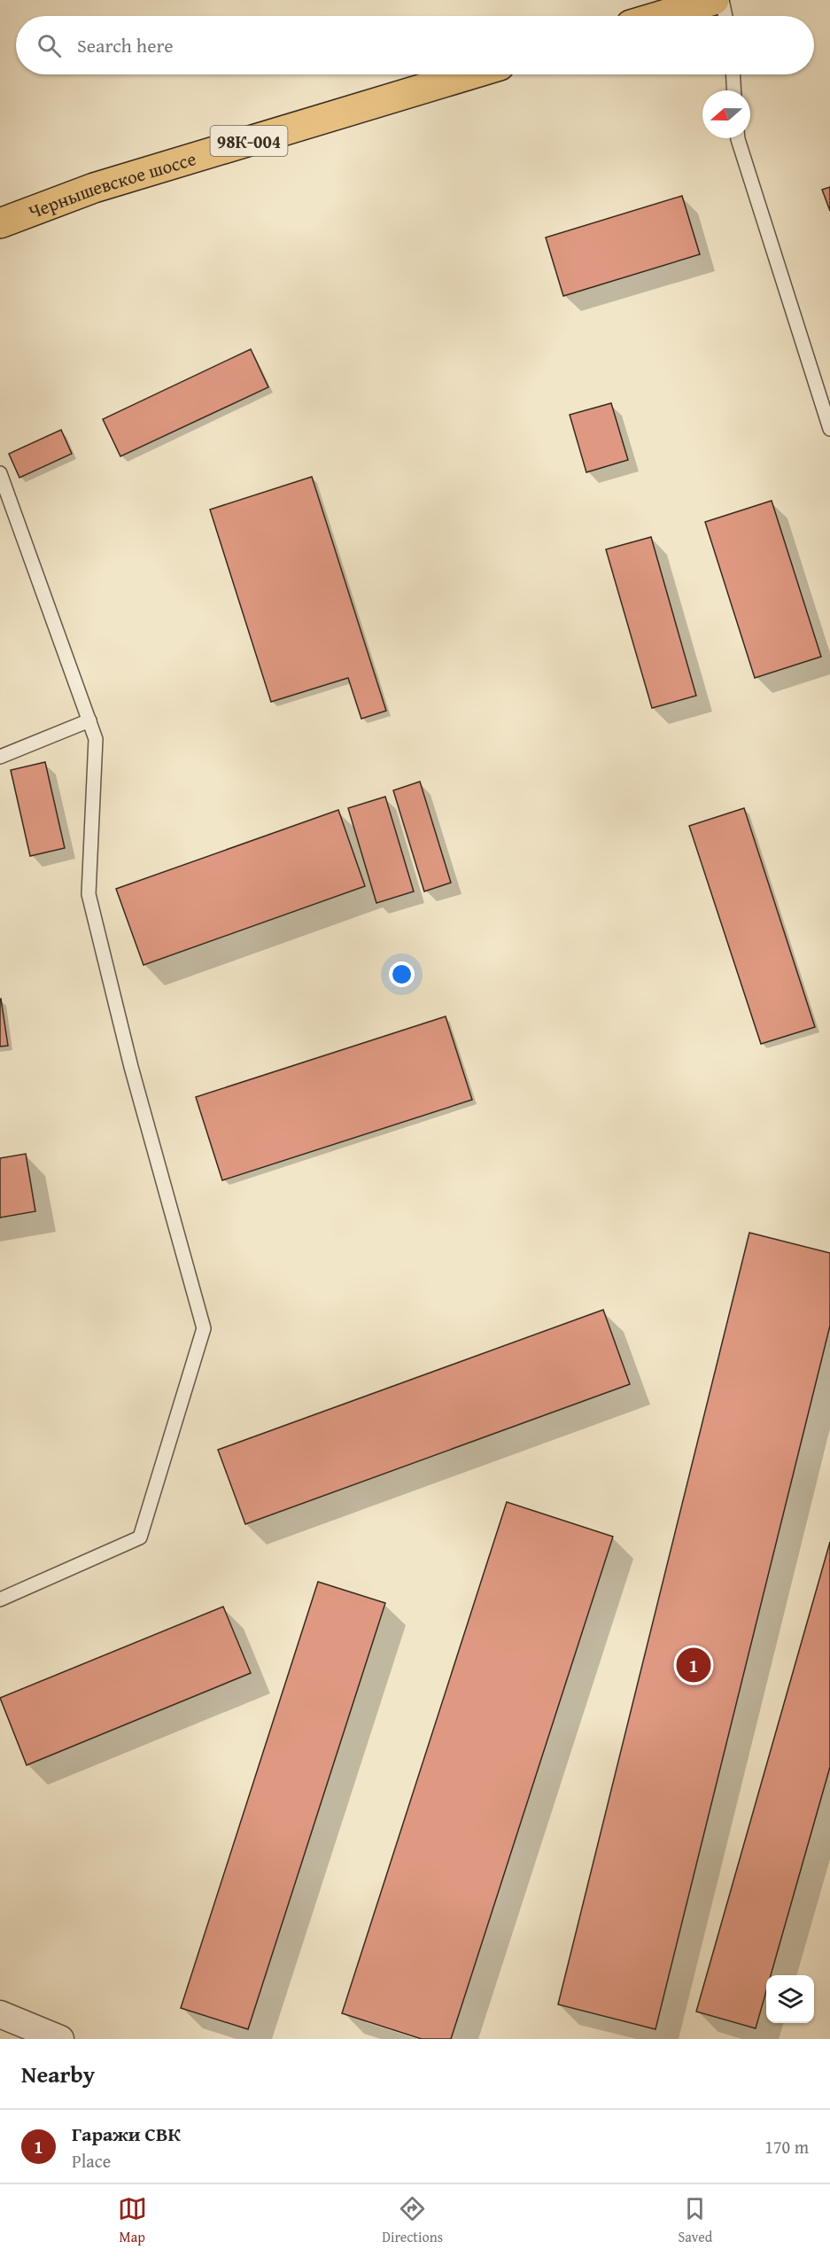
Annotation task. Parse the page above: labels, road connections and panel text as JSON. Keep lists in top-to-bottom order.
{
  "streets": {
    "main road": ["98К-004", "Чернышевское шоссе"]
  },
  "north": "left",
  "page": {
    "search": "Search here",
    "pins": "1",
    "heading": "Nearby",
    "list": [
      {
        "mark": "1",
        "name": "Гаражи СВК",
        "note": "Place",
        "value": "170 m"
      }
    ],
    "nav": ["Map", "Directions", "Saved"]
  }
}
